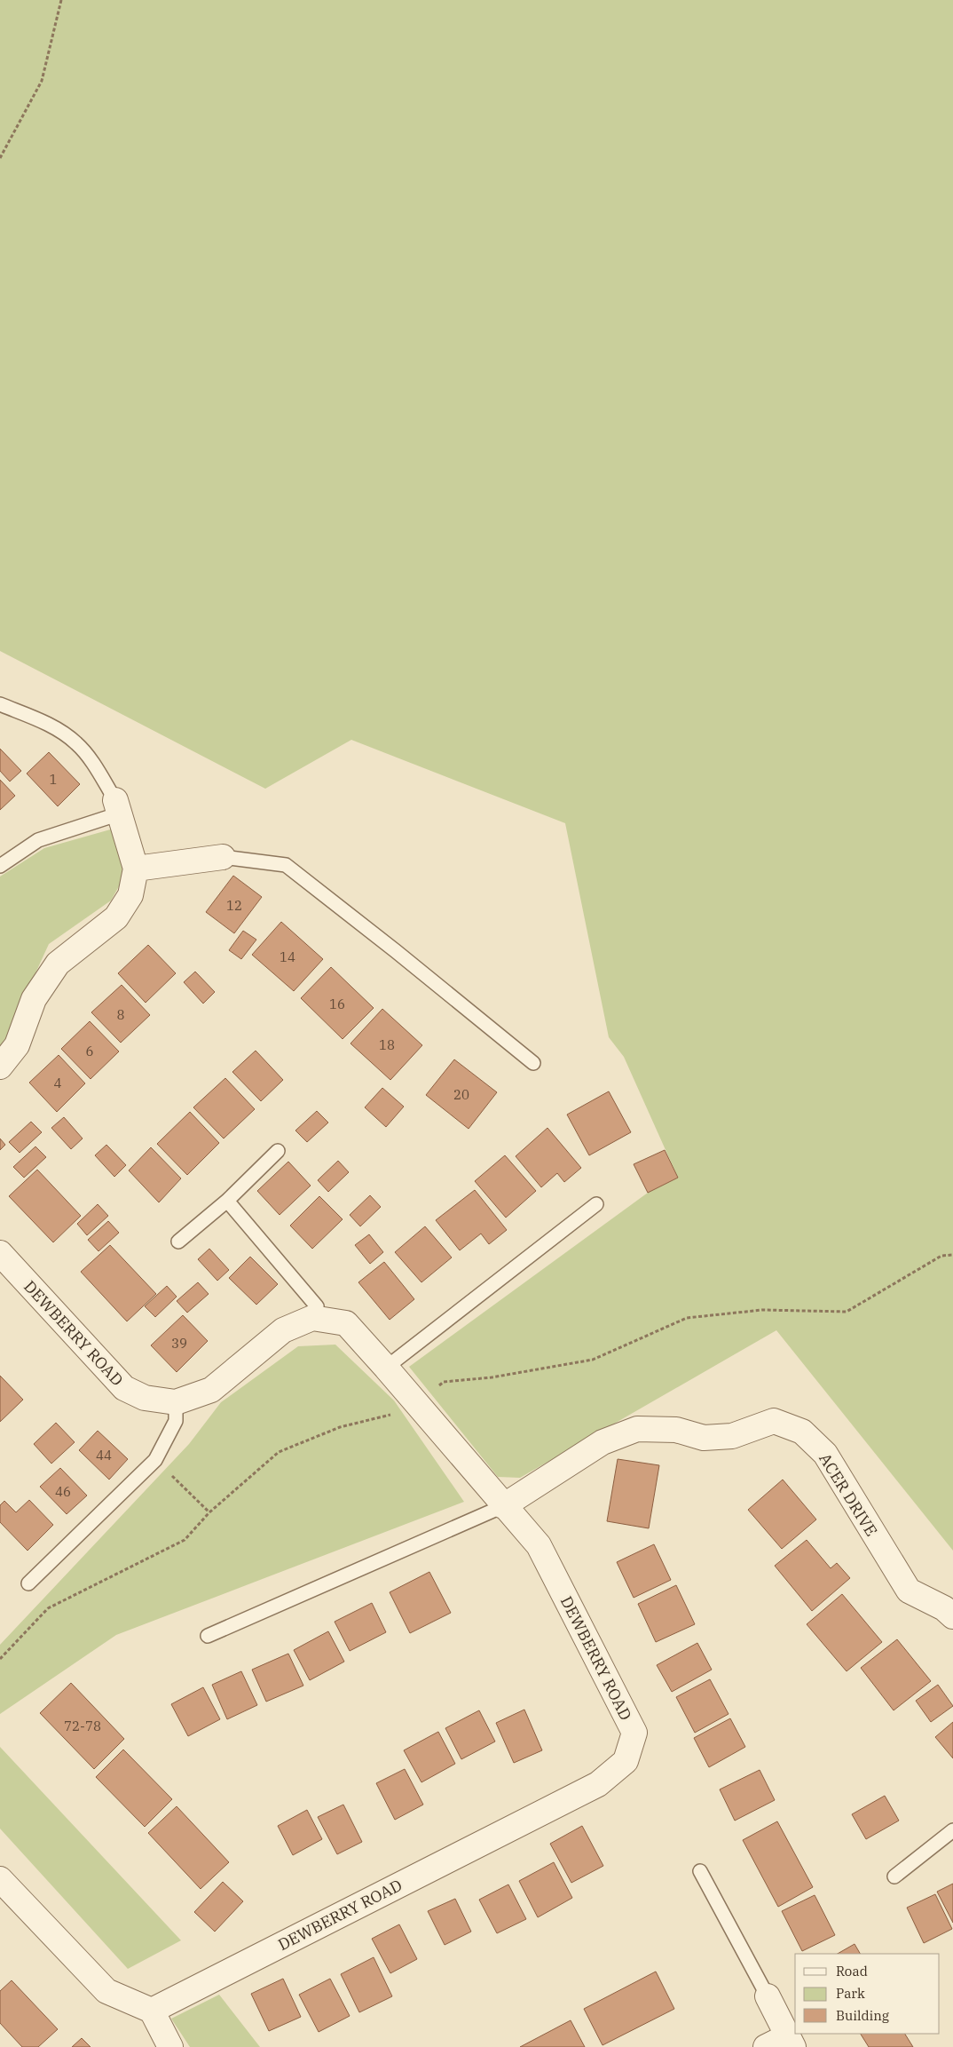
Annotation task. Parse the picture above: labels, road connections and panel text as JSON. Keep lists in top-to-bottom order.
{
  "streets": {
    "street": ["DEWBERRY ROAD", "ACER DRIVE"]
  },
  "crossings": [
    ["DEWBERRY ROAD", "ACER DRIVE"]
  ],
  "house_numbers": [
    "1",
    "12",
    "14",
    "16",
    "8",
    "18",
    "6",
    "4",
    "20",
    "39",
    "44",
    "46",
    "72-78"
  ],
  "legend": ["Road", "Park", "Building"]
}
